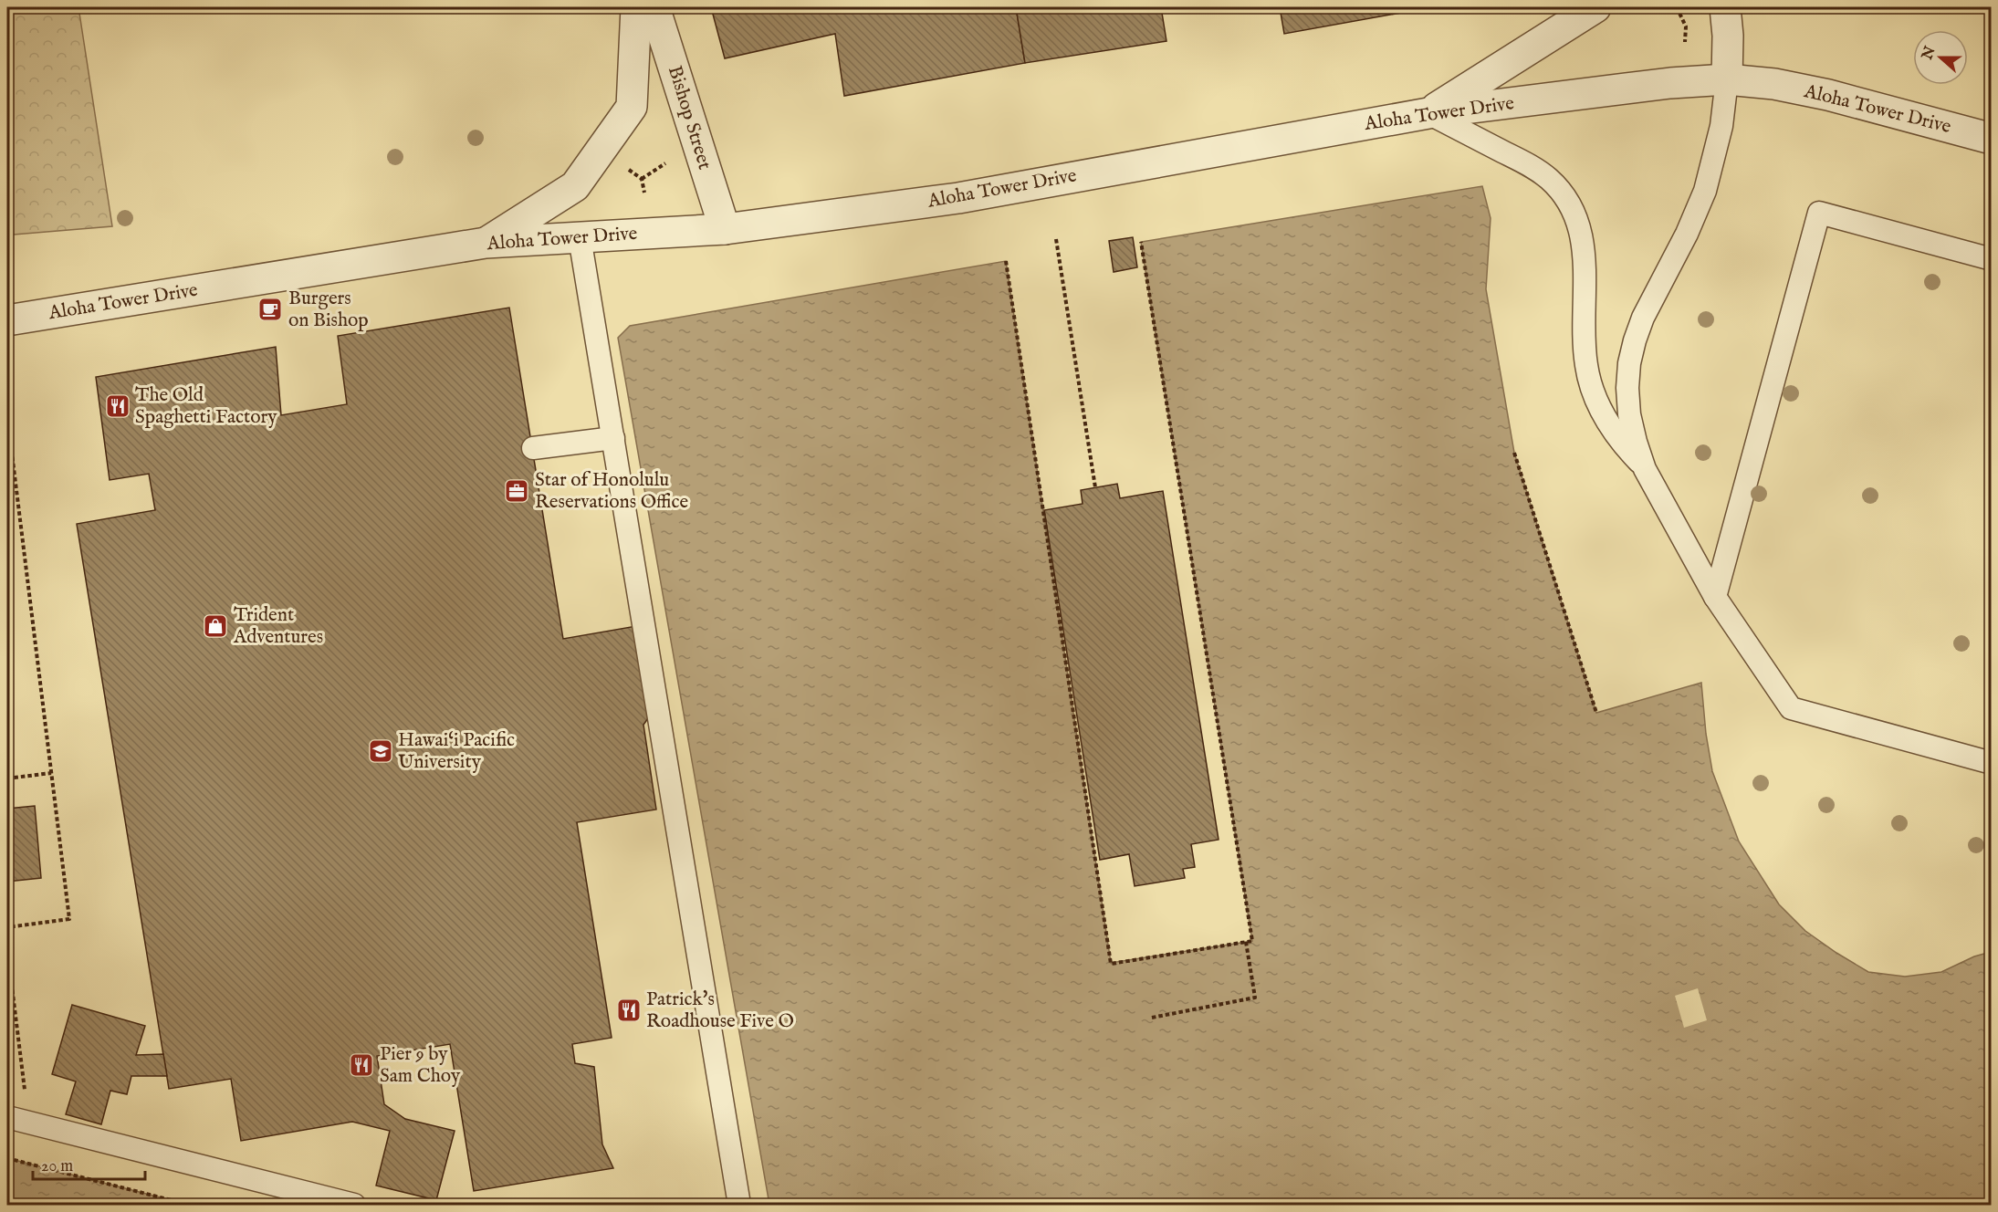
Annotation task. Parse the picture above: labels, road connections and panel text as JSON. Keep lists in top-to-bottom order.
{
  "streets": {
    "street": ["Aloha Tower Drive", "Bishop Street"]
  },
  "crossings": [
    ["Aloha Tower Drive", "Bishop Street"]
  ],
  "places": {
    "cafe": ["Burgers on Bishop"],
    "restaurant": ["The Old Spaghetti Factory", "Patrick's Roadhouse Five O", "Pier 9 by Sam Choy"],
    "office": ["Star of Honolulu Reservations Office"],
    "shop": ["Trident Adventures"],
    "school or university": ["Hawai‘i Pacific University"]
  },
  "scale_bar": "20 m",
  "north": "left"
}
